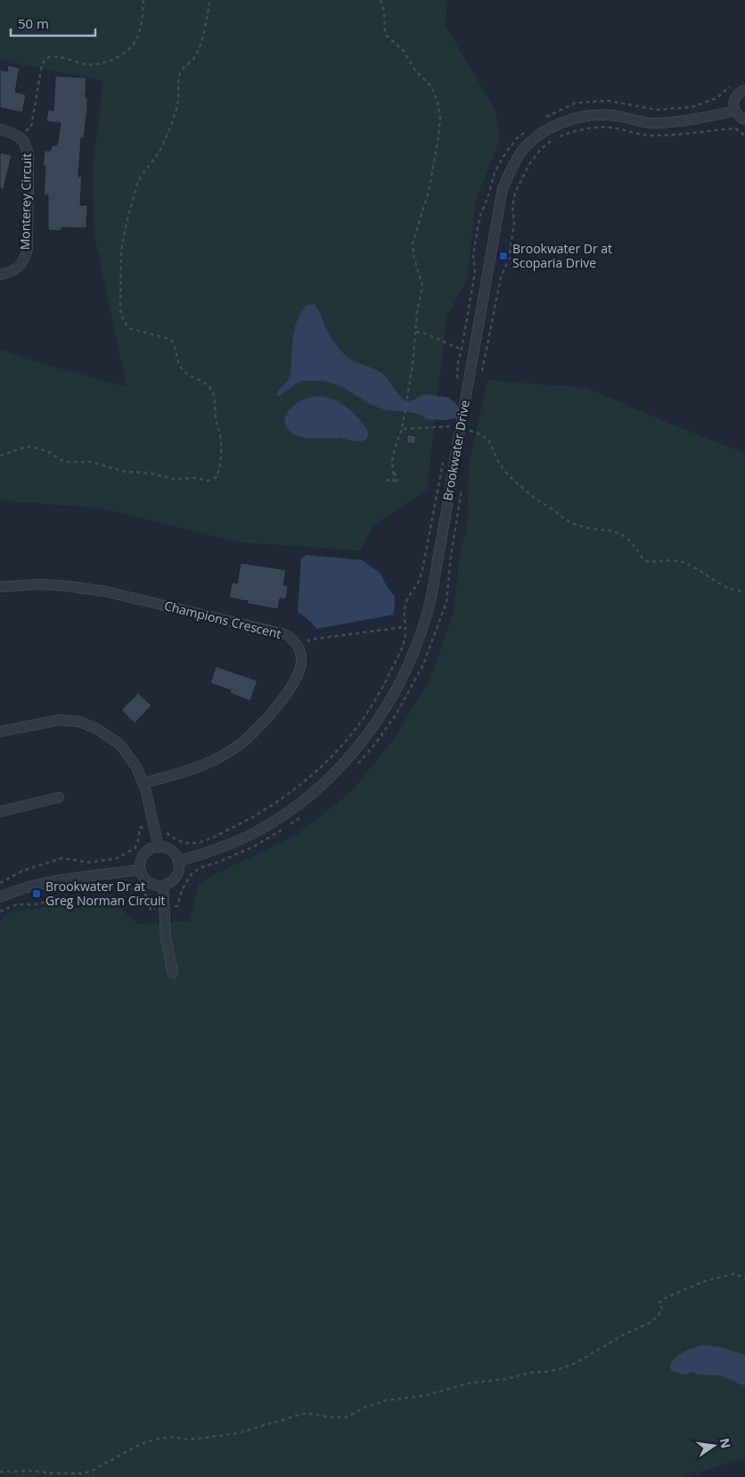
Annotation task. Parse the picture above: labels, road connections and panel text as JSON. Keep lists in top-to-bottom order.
{
  "streets": {
    "street": ["Monterey Circuit", "Brookwater Drive", "Champions Crescent"]
  },
  "places": {
    "transit": ["Brookwater Dr at Scoparia Drive", "Brookwater Dr at Greg Norman Circuit"]
  },
  "scale_bar": "50 m",
  "north": "right"
}
